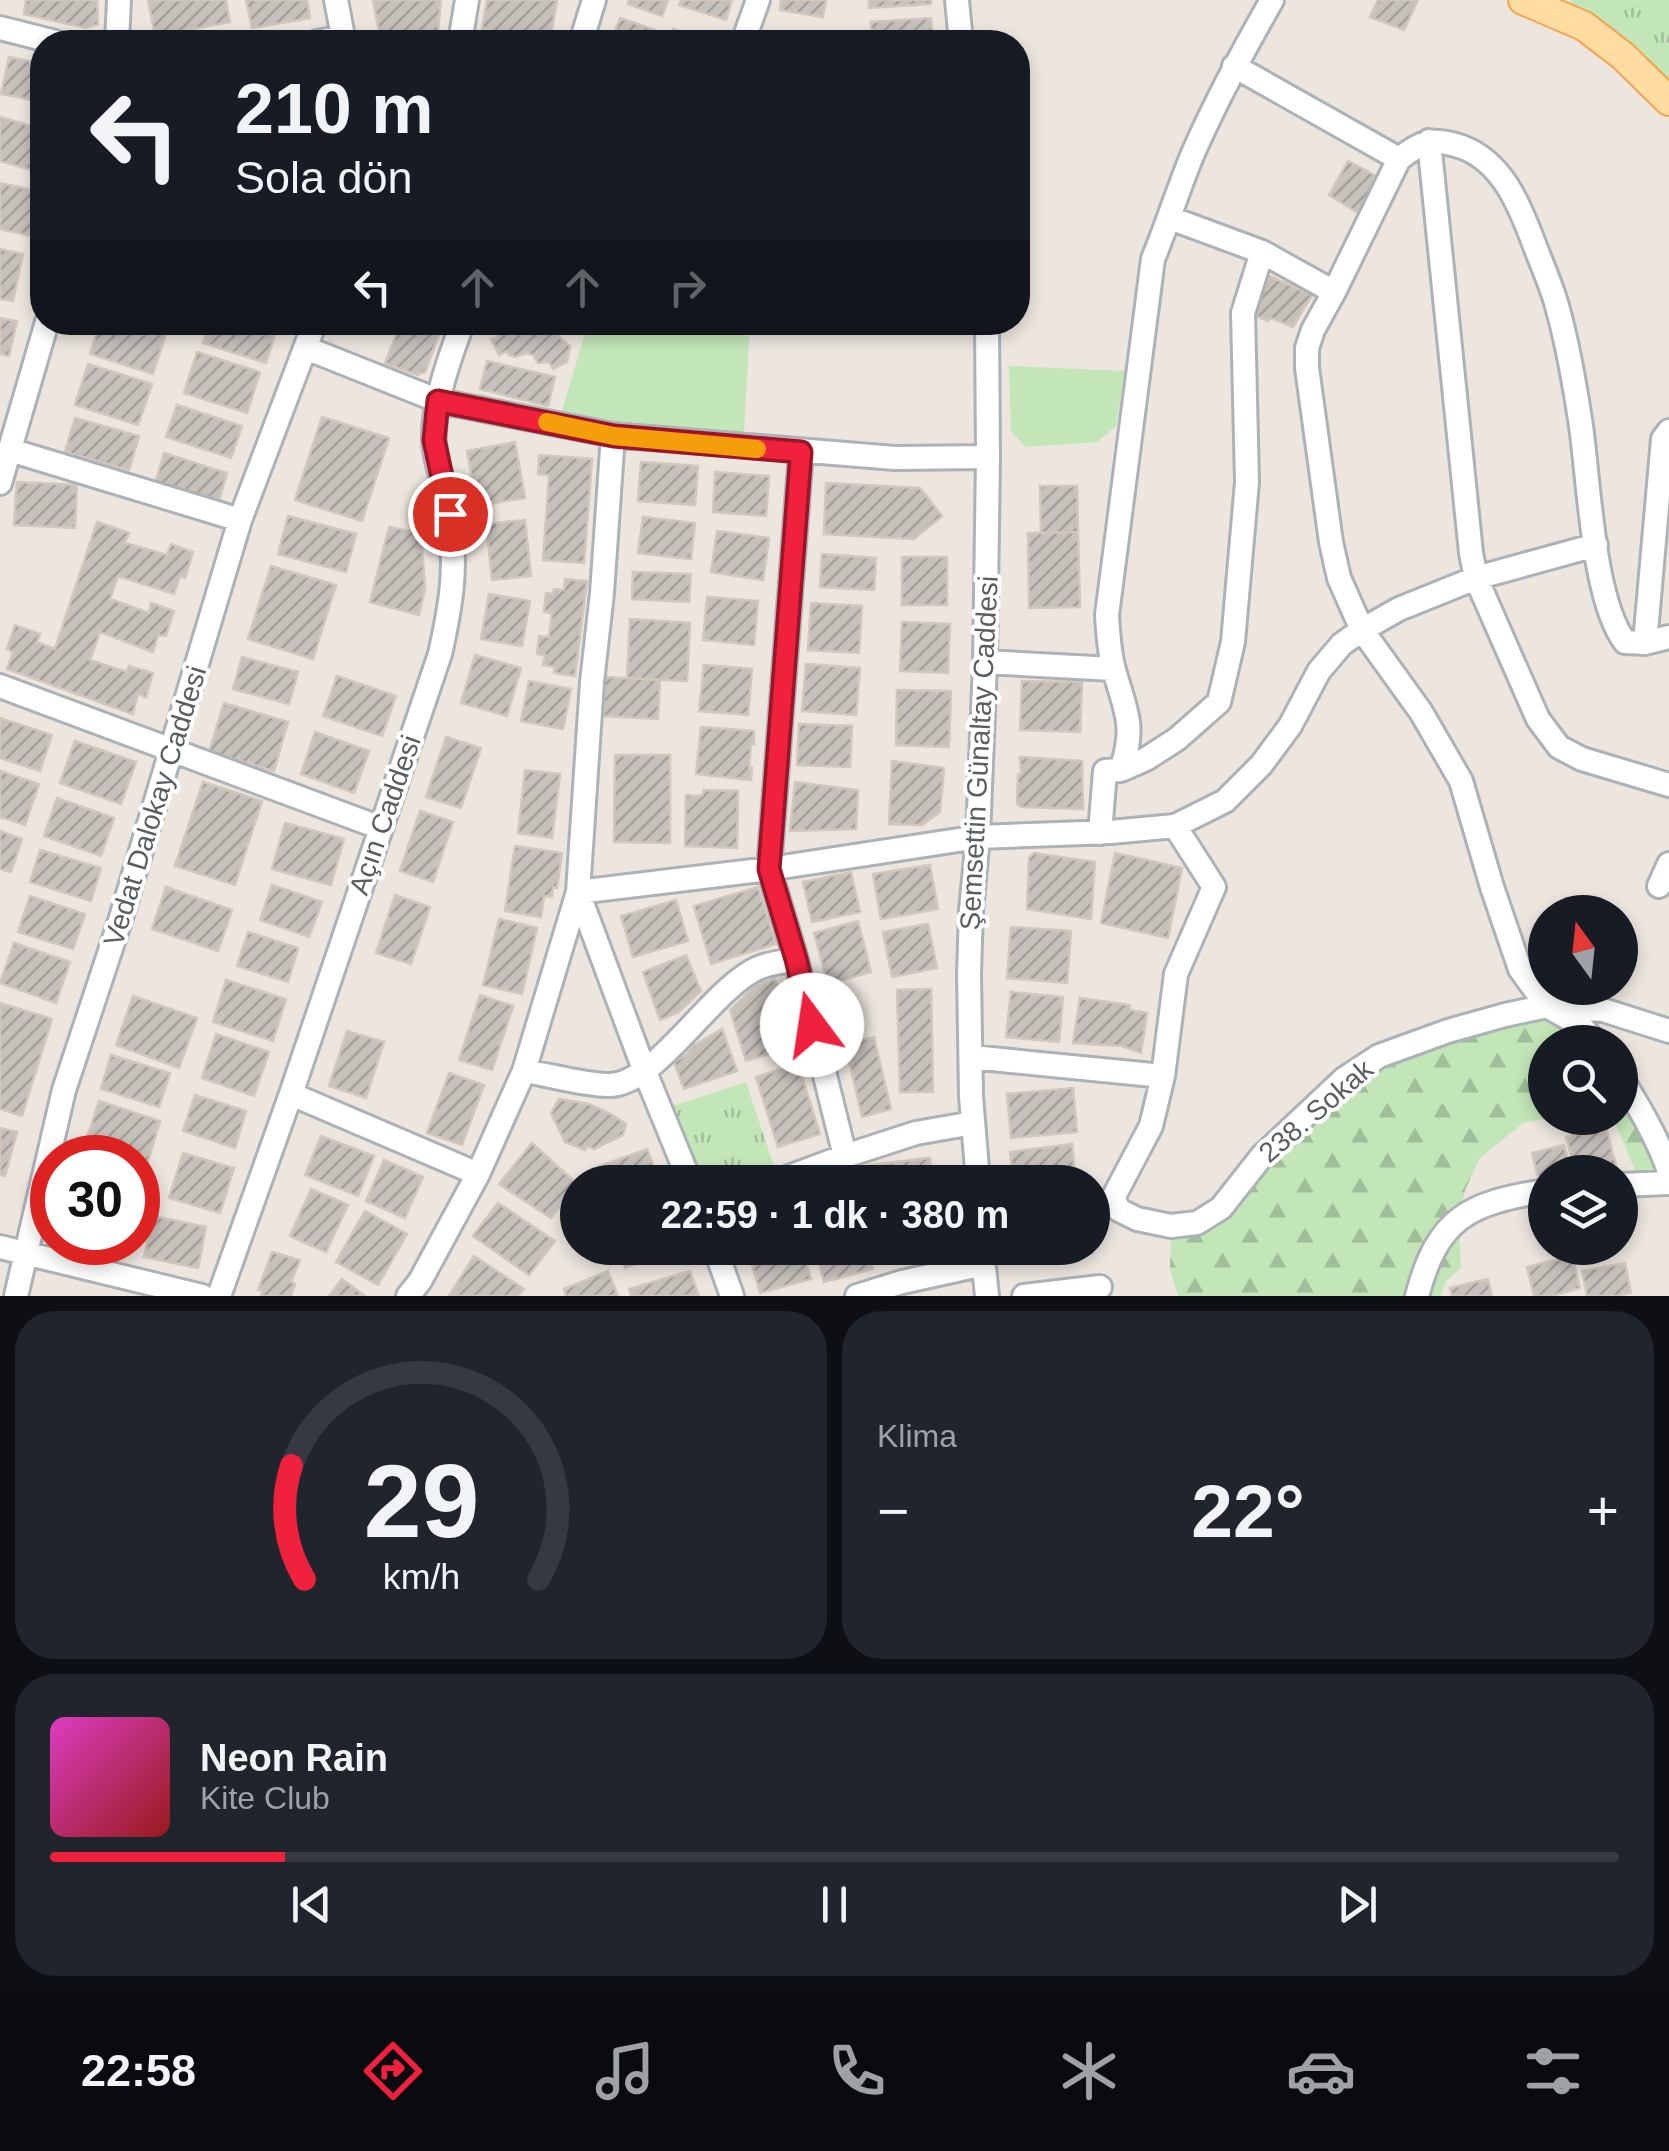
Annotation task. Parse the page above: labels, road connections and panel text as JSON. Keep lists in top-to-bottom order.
{
  "streets": {
    "street": [
      "Şemsettin Günaltay Caddesi",
      "Vedat Dalokay Caddesi",
      "Açın Caddesi",
      "238. Sokak"
    ]
  },
  "north": "top",
  "page": {
    "turn": ["210 m", "Sola dön"],
    "limit": "30",
    "trip": "22:59 · 1 dk · 380 m",
    "tile": "Klima",
    "heat": ["−", "22°", "+"],
    "song": ["Neon Rain", "Kite Club"],
    "tabs": "22:58",
    "gauge": ["29", "km/h"]
  }
}
